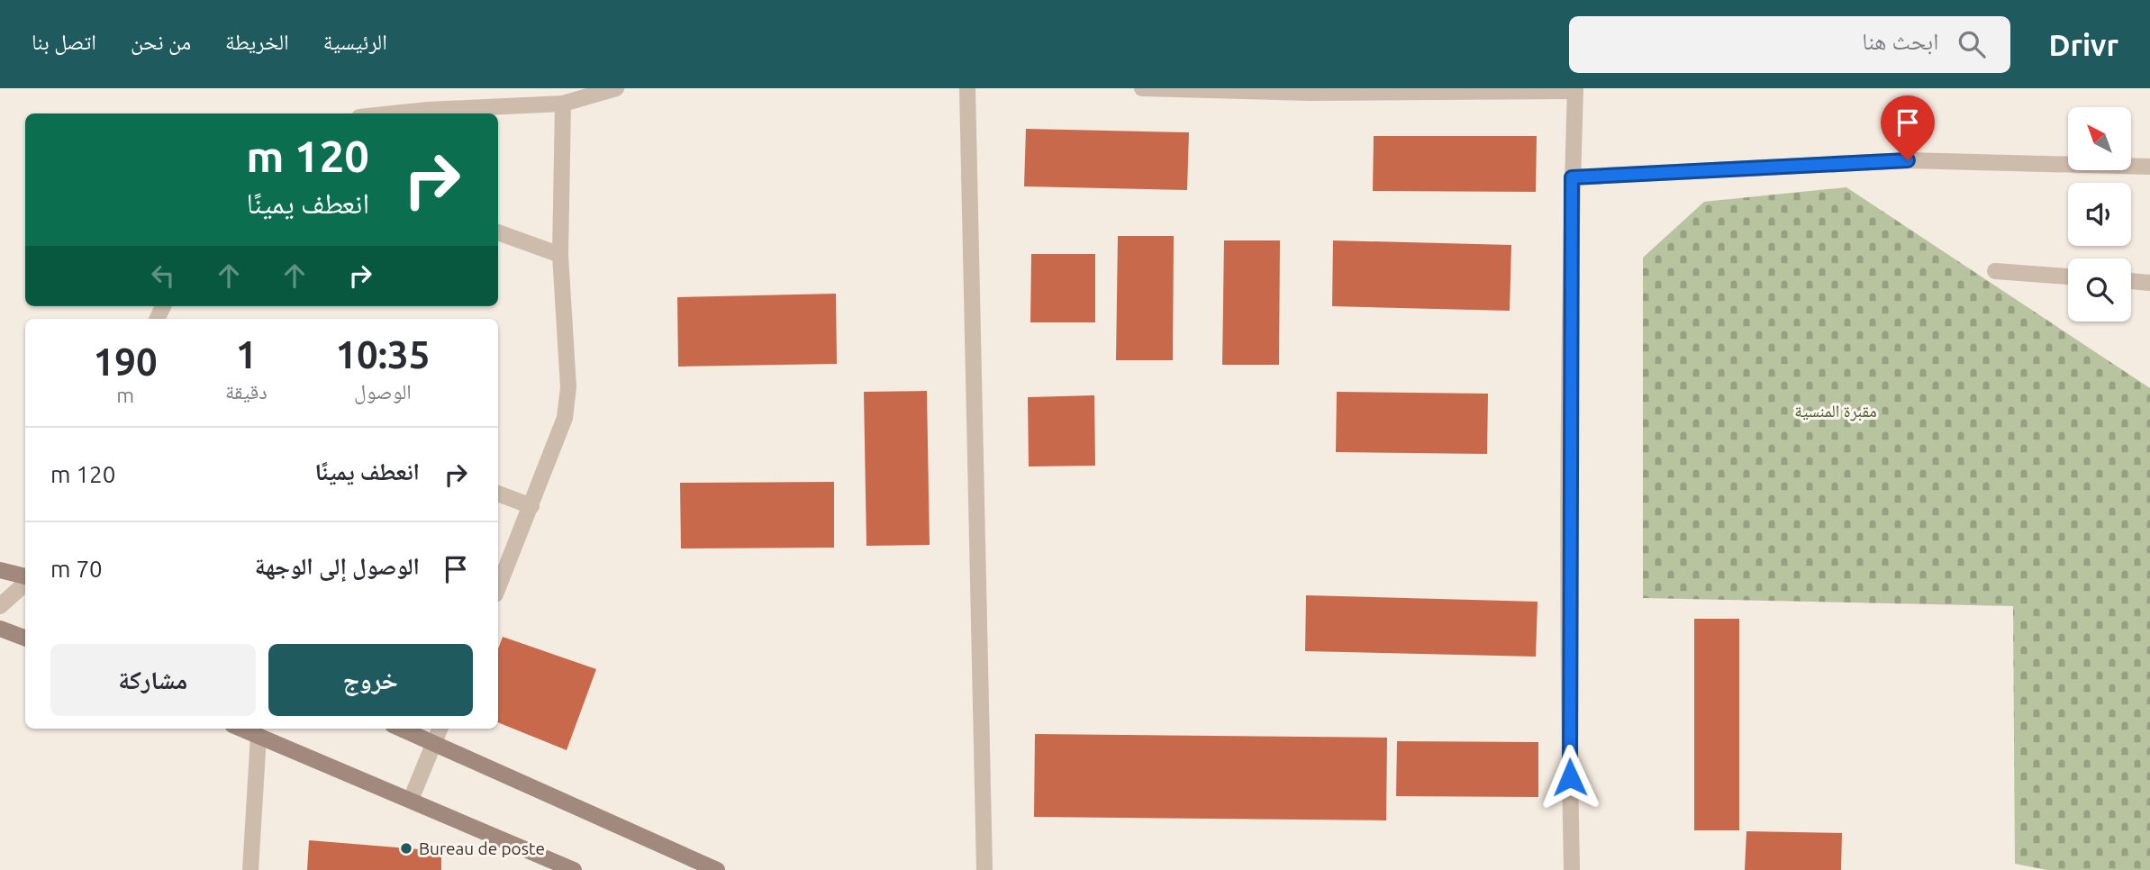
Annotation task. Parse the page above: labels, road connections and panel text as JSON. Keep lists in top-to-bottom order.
{
  "parks": ["مقبرة المنسية"],
  "places": ["Bureau de poste"],
  "north": "top left",
  "page": {
    "header": "Drivr",
    "search": "ابحث هنا",
    "nav": [
      "الرئيسية",
      "الخريطة",
      "من نحن",
      "اتصل بنا"
    ],
    "turn": ["120 m", "انعطف يمينًا"],
    "eta": [
      "10:35",
      "الوصول",
      "1",
      "دقيقة",
      "190",
      "m"
    ],
    "list": [
      {
        "name": "انعطف يمينًا",
        "value": "120 m"
      },
      {
        "name": "الوصول إلى الوجهة",
        "value": "70 m"
      }
    ],
    "buttons": ["خروج", "مشاركة"]
  }
}
